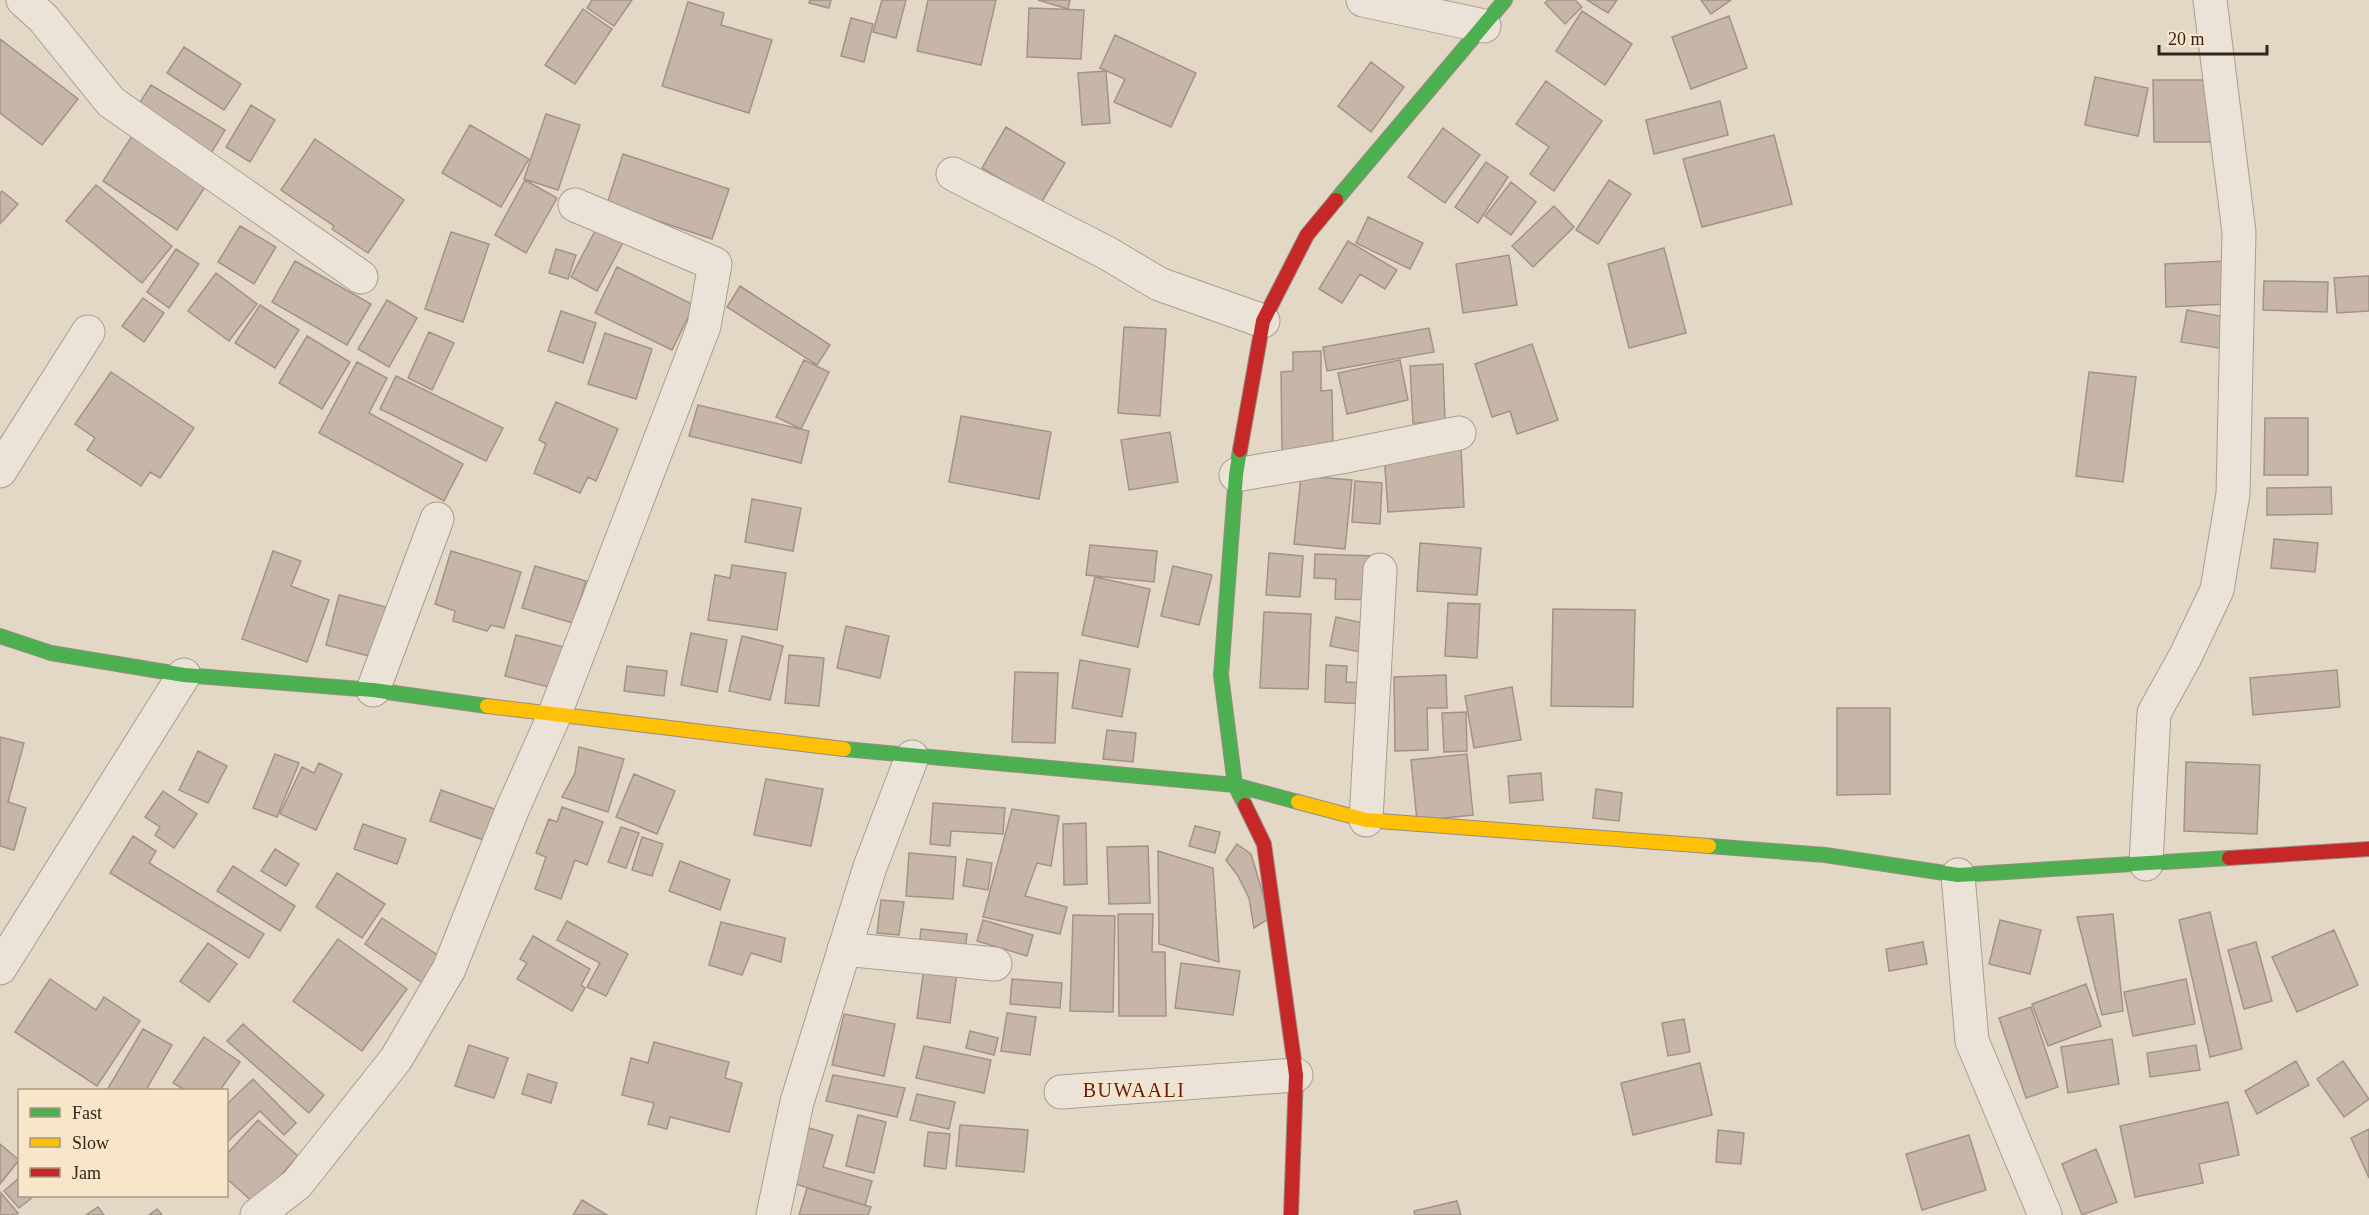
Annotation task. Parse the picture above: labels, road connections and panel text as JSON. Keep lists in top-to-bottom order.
{
  "districts": ["BUWAALI"],
  "legend": ["Fast", "Slow", "Jam"],
  "scale_bar": "20 m"
}
